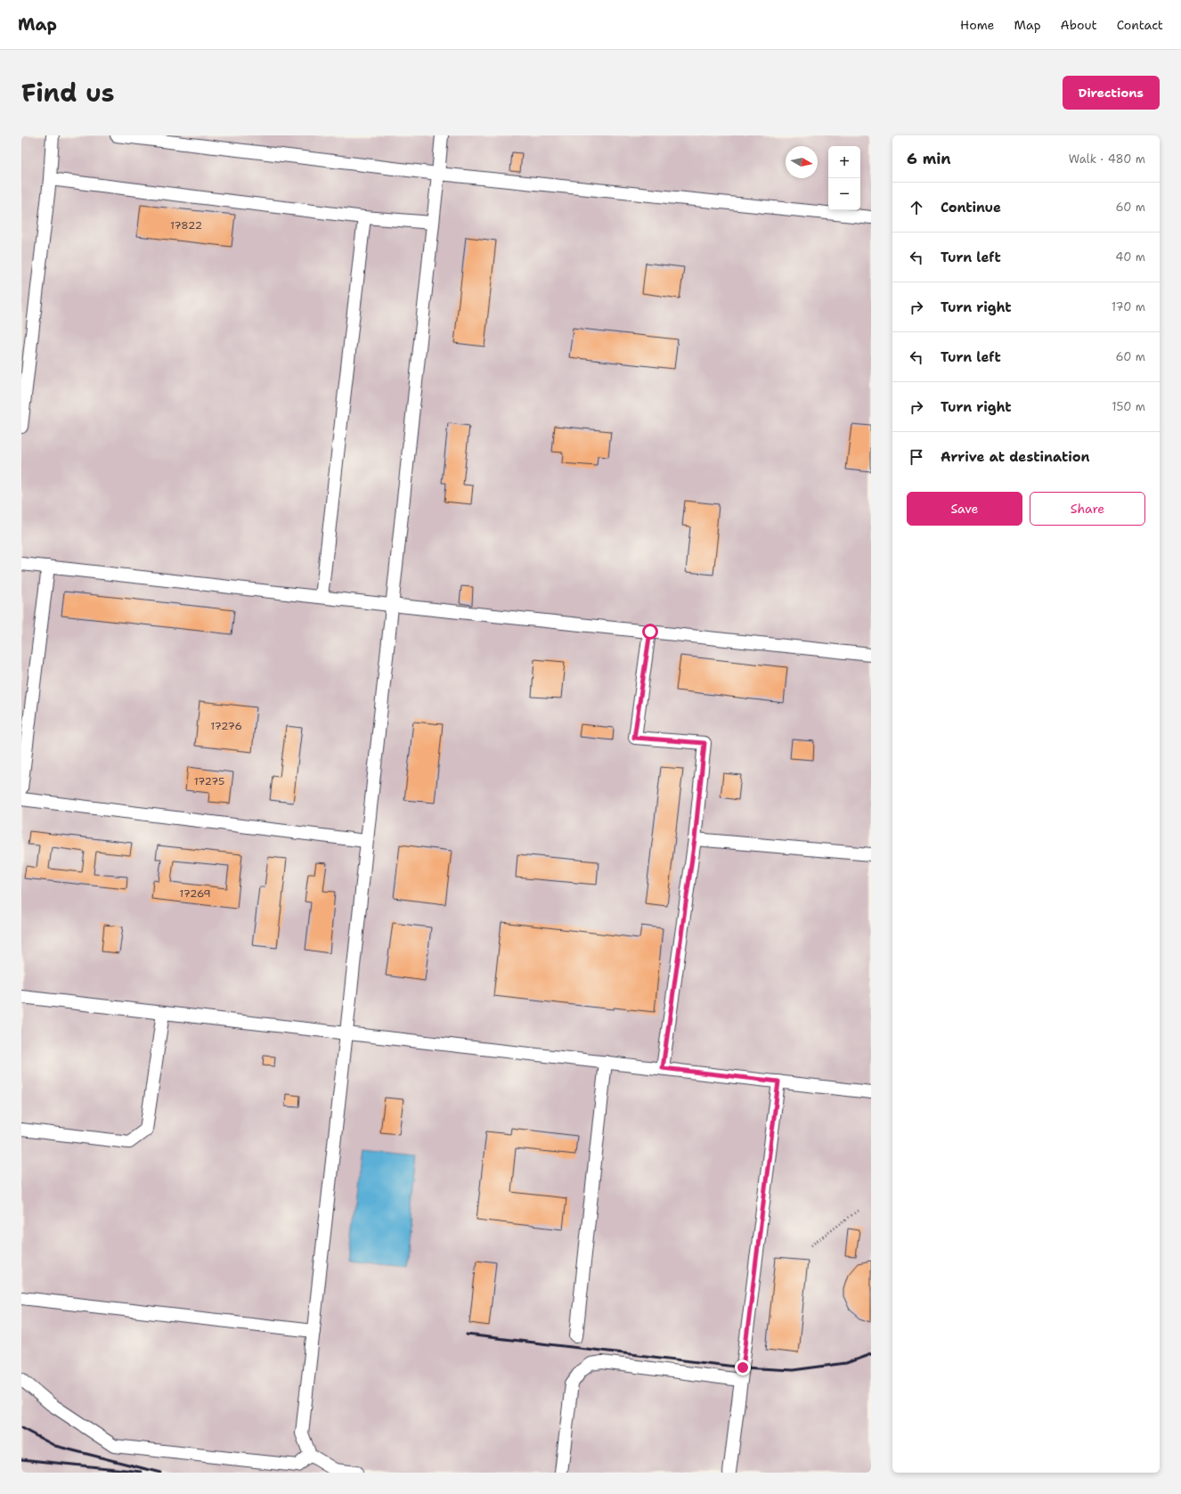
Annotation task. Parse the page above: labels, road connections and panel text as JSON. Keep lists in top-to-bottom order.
{
  "house_numbers": [
    "17822",
    "17276",
    "17275",
    "17269"
  ],
  "north": "right",
  "page": {
    "header": "Map",
    "nav": [
      "Home",
      "Map",
      "About",
      "Contact"
    ],
    "title": "Find us",
    "buttons": [
      "Directions",
      ["Save", "Share"]
    ],
    "heading": ["6 min", "Walk · 480 m"],
    "map_buttons": ["+", "−"],
    "list": [
      ["Continue", "60 m"],
      ["Turn left", "40 m"],
      ["Turn right", "170 m"],
      ["Turn left", "60 m"],
      ["Turn right", "150 m"],
      "Arrive at destination"
    ]
  }
}
